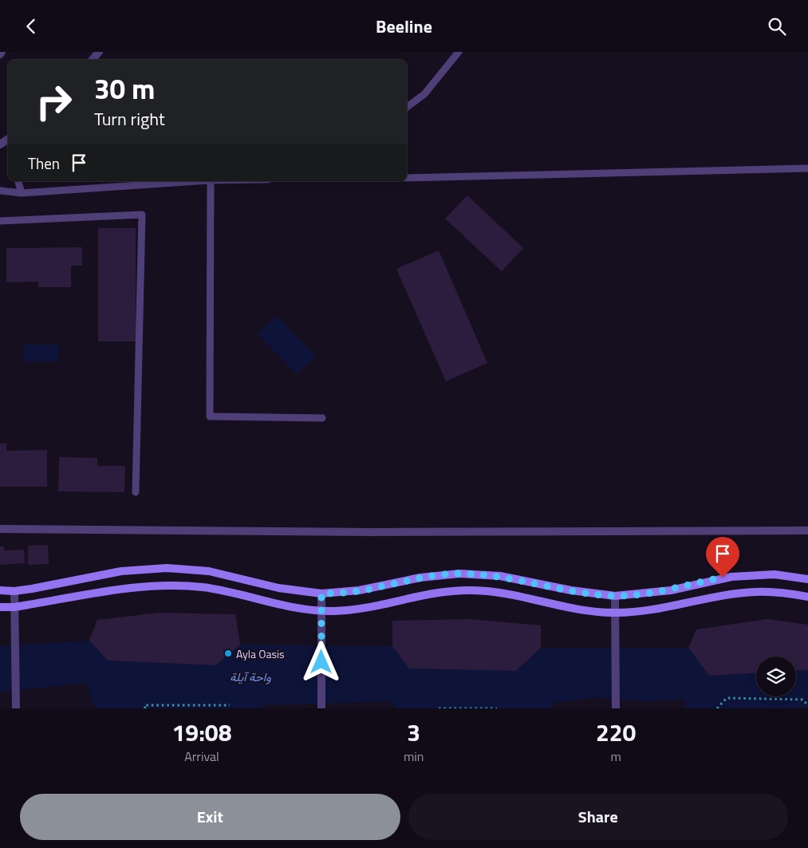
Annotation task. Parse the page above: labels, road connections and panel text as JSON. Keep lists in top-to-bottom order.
{
  "water": ["واحة آيلة"],
  "places": ["Ayla Oasis"],
  "page": {
    "header": "Beeline",
    "turn": ["30 m", "Turn right"],
    "then": "Then",
    "eta": [
      "19:08",
      "Arrival",
      "3",
      "min",
      "220",
      "m"
    ],
    "buttons": ["Exit", "Share"]
  }
}
